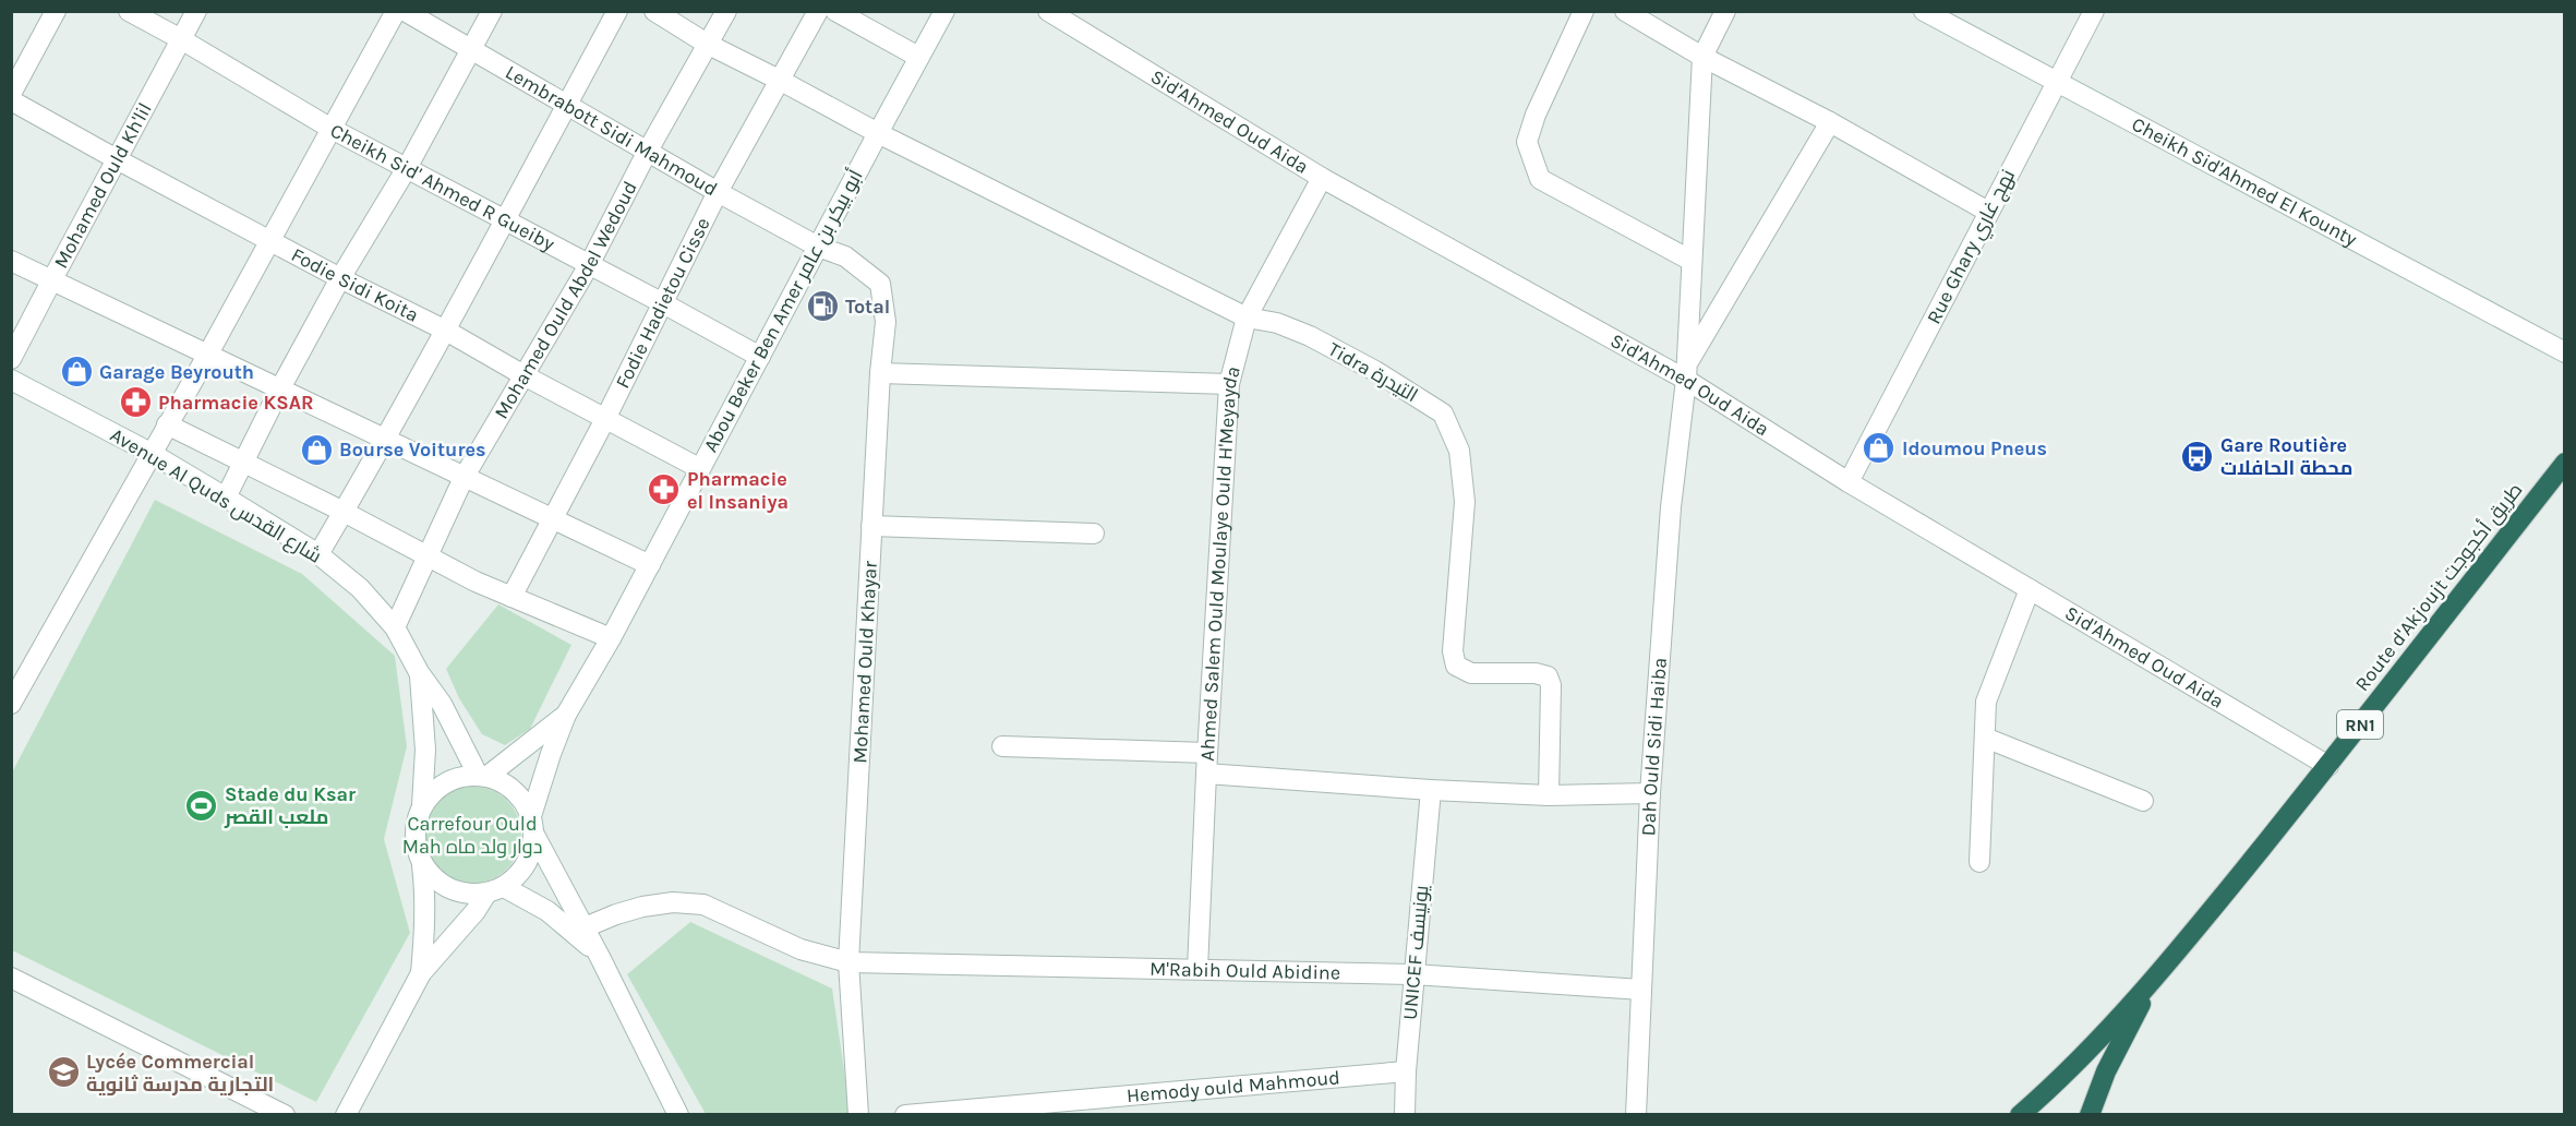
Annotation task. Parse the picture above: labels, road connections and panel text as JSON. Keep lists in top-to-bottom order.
{
  "streets": {
    "highway": ["Route d'Akjoujt طريق أكجوجت", "RN1"],
    "street": [
      "Sid'Ahmed Oud Aida",
      "Lembrabott Sidi Mahmoud",
      "Cheikh Sid'Ahmed El Kounty",
      "Mohamed Ould Kh'lil",
      "Cheikh Sid' Ahmed R Gueiby",
      "Rue Ghary نهج غاري",
      "Fodie Sidi Koita",
      "Mohamed Ould Abdel Wedoud",
      "Fodie Hadietou Cisse",
      "Abou Beker Ben Amer أبو بيكر بن عامر",
      "Tidra التيدرة",
      "Avenue Al Quds شارع القدس",
      "Ahmed Salem Ould Moulaye Ould H'Meyayda",
      "Mohamed Ould Khayar",
      "Dah Ould Sidi Haiba",
      "UNICEF يونيسف",
      "M'Rabih Ould Abidine",
      "Hemody ould Mahmoud"
    ]
  },
  "crossings": [
    ["Sid'Ahmed Oud Aida", "Rue Ghary نهج غاري"],
    ["Sid'Ahmed Oud Aida", "Ahmed Salem Ould Moulaye Ould H'Meyayda"],
    ["Sid'Ahmed Oud Aida", "Route d'Akjoujt طريق أكجوجت"],
    ["Sid'Ahmed Oud Aida", "Dah Ould Sidi Haiba"],
    ["Lembrabott Sidi Mahmoud", "Mohamed Ould Abdel Wedoud"],
    ["Lembrabott Sidi Mahmoud", "Fodie Hadietou Cisse"],
    ["Lembrabott Sidi Mahmoud", "Abou Beker Ben Amer أبو بيكر بن عامر"],
    ["Lembrabott Sidi Mahmoud", "Mohamed Ould Khayar"],
    ["Cheikh Sid'Ahmed El Kounty", "Rue Ghary نهج غاري"],
    ["Mohamed Ould Kh'lil", "Cheikh Sid' Ahmed R Gueiby"],
    ["Mohamed Ould Kh'lil", "Fodie Sidi Koita"],
    ["Cheikh Sid' Ahmed R Gueiby", "Mohamed Ould Abdel Wedoud"],
    ["Cheikh Sid' Ahmed R Gueiby", "Fodie Hadietou Cisse"],
    ["Cheikh Sid' Ahmed R Gueiby", "Abou Beker Ben Amer أبو بيكر بن عامر"],
    ["Fodie Sidi Koita", "Mohamed Ould Abdel Wedoud"],
    ["Fodie Sidi Koita", "Fodie Hadietou Cisse"],
    ["Fodie Sidi Koita", "Abou Beker Ben Amer أبو بيكر بن عامر"],
    ["Mohamed Ould Abdel Wedoud", "Tidra التيدرة"],
    ["Mohamed Ould Abdel Wedoud", "Avenue Al Quds شارع القدس"],
    ["Fodie Hadietou Cisse", "Tidra التيدرة"],
    ["Abou Beker Ben Amer أبو بيكر بن عامر", "Tidra التيدرة"],
    ["Abou Beker Ben Amer أبو بيكر بن عامر", "Avenue Al Quds شارع القدس"],
    ["Abou Beker Ben Amer أبو بيكر بن عامر", "Mohamed Ould Khayar"],
    ["Tidra التيدرة", "Ahmed Salem Ould Moulaye Ould H'Meyayda"],
    ["Ahmed Salem Ould Moulaye Ould H'Meyayda", "M'Rabih Ould Abidine"],
    ["Mohamed Ould Khayar", "M'Rabih Ould Abidine"],
    ["Dah Ould Sidi Haiba", "M'Rabih Ould Abidine"],
    ["UNICEF يونيسف", "M'Rabih Ould Abidine"],
    ["UNICEF يونيسف", "Hemody ould Mahmoud"]
  ],
  "parks": ["Carrefour Ould Mah دوار ولد ماه"],
  "places": {
    "fuel station": ["Total"],
    "shop": ["Garage Beyrouth", "Idoumou Pneus", "Bourse Voitures"],
    "pharmacy": ["Pharmacie KSAR", "Pharmacie el Insaniya"],
    "bus stop": ["Gare Routière محطة الحافلات"],
    "sports": ["Stade du Ksar ملعب القصر"],
    "school or university": ["Lycée Commercial التجارية مدرسة ثانوية"]
  }
}
